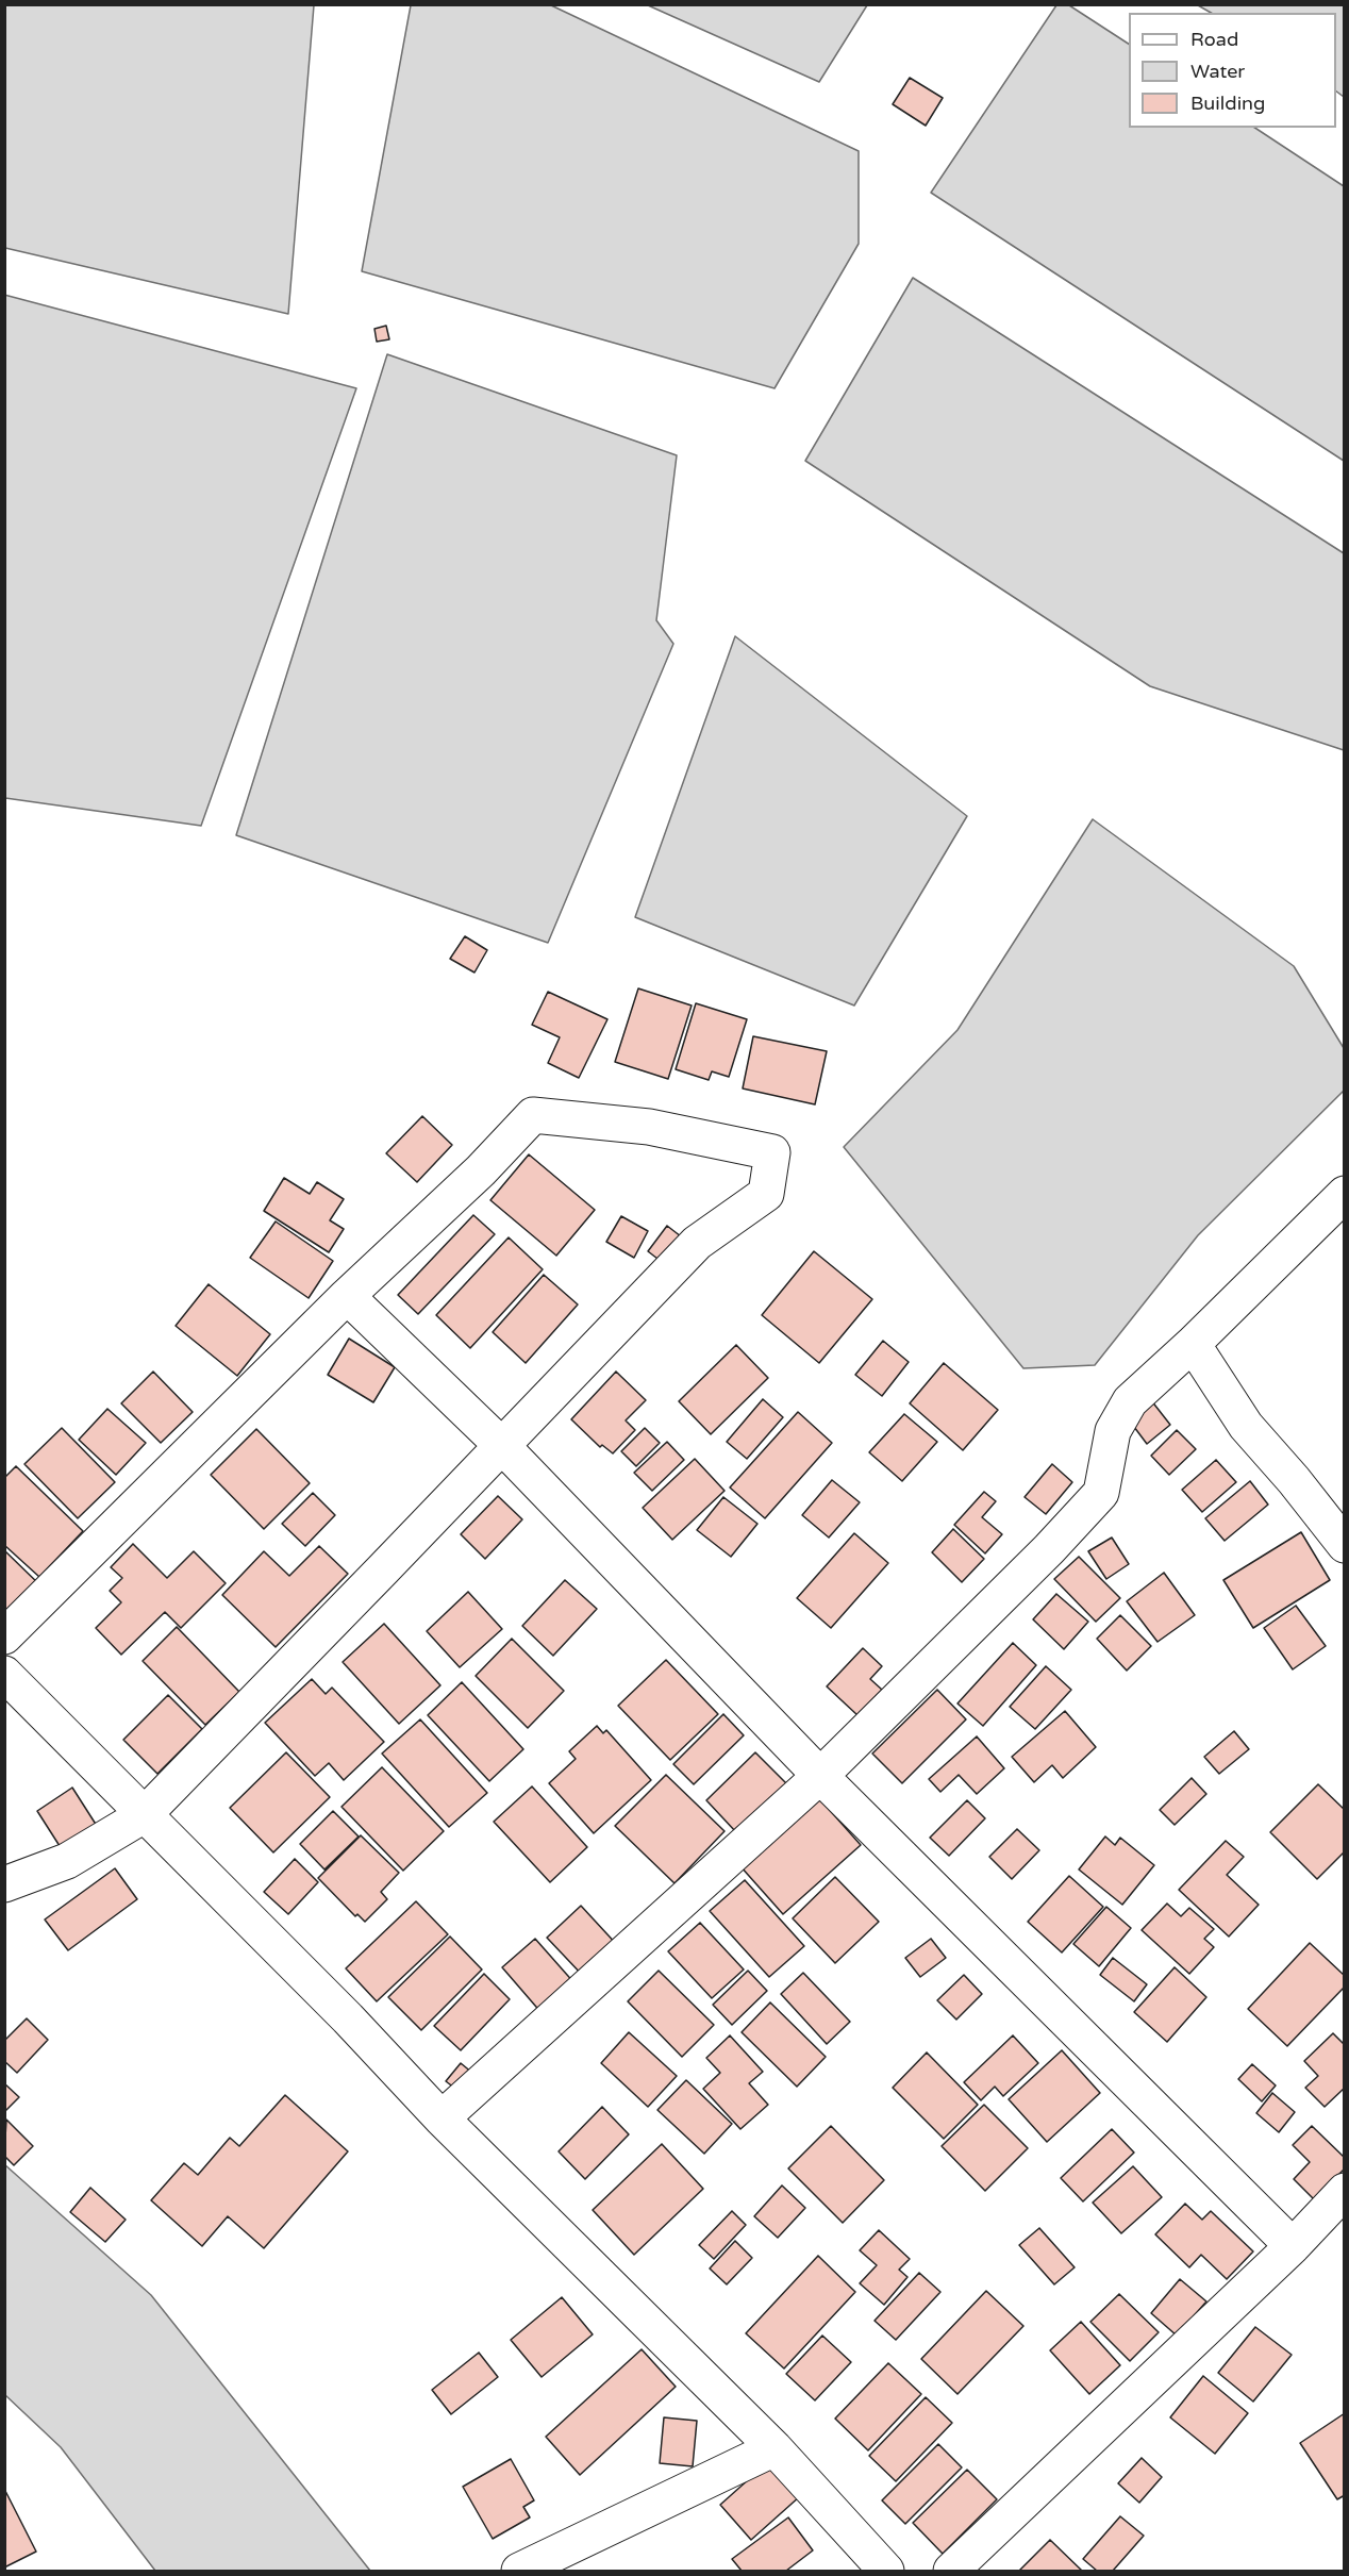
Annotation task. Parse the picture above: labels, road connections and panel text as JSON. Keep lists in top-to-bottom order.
{
  "legend": ["Road", "Water", "Building"]
}
